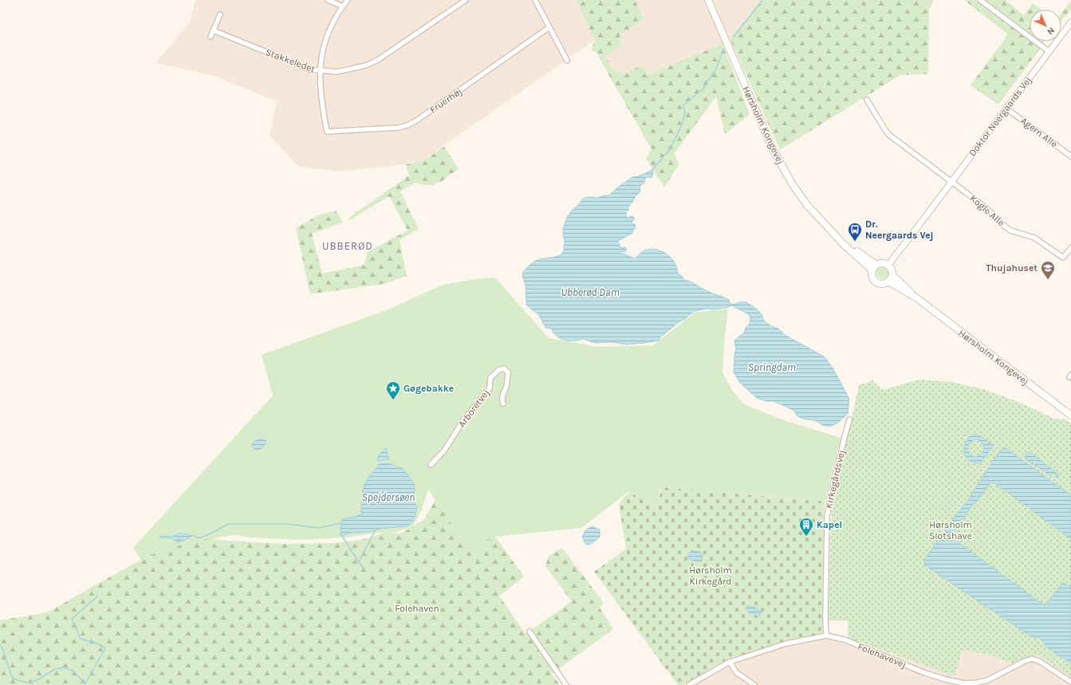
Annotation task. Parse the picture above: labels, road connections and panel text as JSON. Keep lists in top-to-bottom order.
{
  "streets": {
    "main road": ["Hørsholm Kongevej"],
    "street": [
      "Stakkeledet",
      "Fruerhøj",
      "Doktor Neergaards Vej",
      "Agern Alle",
      "Kogle Alle",
      "Arboretvej",
      "Kirkegårdsvej",
      "Folehavevej"
    ]
  },
  "crossings": [
    ["Stakkeledet", "Fruerhøj"],
    ["Doktor Neergaards Vej", "Hørsholm Kongevej"],
    ["Doktor Neergaards Vej", "Agern Alle"],
    ["Doktor Neergaards Vej", "Kogle Alle"],
    ["Kirkegårdsvej", "Folehavevej"]
  ],
  "districts": ["UBBERØD"],
  "water": ["Ubberød Dam", "Springdam", "Spejdersøen"],
  "parks": ["Hørsholm Slotshave", "Hørsholm Kirkegård", "Folehaven"],
  "places": {
    "bus stop": ["Dr. Neergaards Vej"],
    "school or university": ["Thujahuset"],
    "place": ["Gøgebakke"],
    "building": ["Kapel"]
  },
  "north": "bottom right"
}
